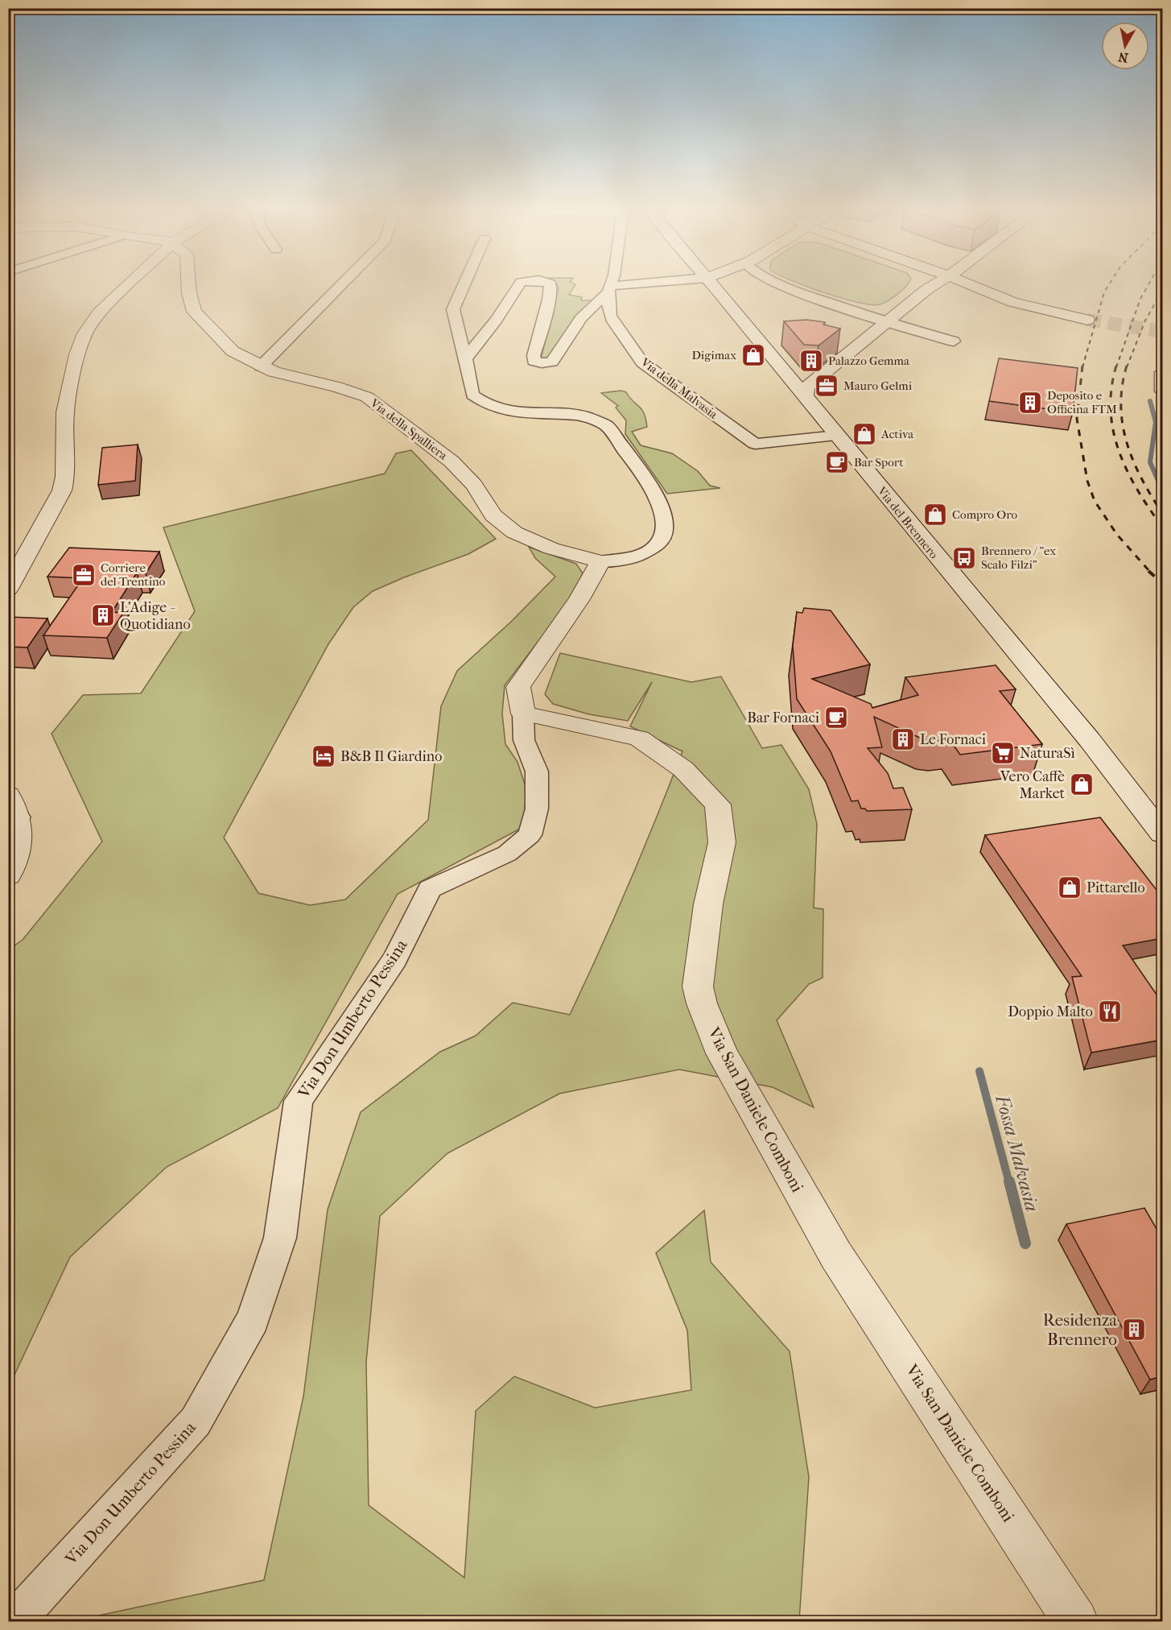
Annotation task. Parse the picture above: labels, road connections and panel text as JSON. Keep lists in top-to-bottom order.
{
  "streets": {
    "street": [
      "Via della Malvasia",
      "Via della Spalliera",
      "Via del Brennero",
      "Via Don Umberto Pessina",
      "Via San Daniele Comboni"
    ]
  },
  "crossings": [
    ["Via della Malvasia", "Via del Brennero"],
    ["Via Don Umberto Pessina", "Via San Daniele Comboni"]
  ],
  "water": ["Fossa Malvasia"],
  "places": {
    "shop": [
      "Digimax",
      "Activa",
      "Compro Oro",
      "Vero Caffè Market",
      "Pittarello"
    ],
    "building": [
      "Palazzo Gemma",
      "Deposito e Officina FTM",
      "L'Adige - Quotidiano",
      "Le Fornaci",
      "Residenza Brennero"
    ],
    "office": ["Mauro Gelmi", "Corriere del Trentino"],
    "cafe": ["Bar Sport", "Bar Fornaci"],
    "bus stop": ["Brennero / \"ex Scalo Filzi\""],
    "supermarket": ["NaturaSì"],
    "hotel": ["B&B Il Giardino"],
    "restaurant": ["Doppio Malto"]
  },
  "north": "bottom"
}
